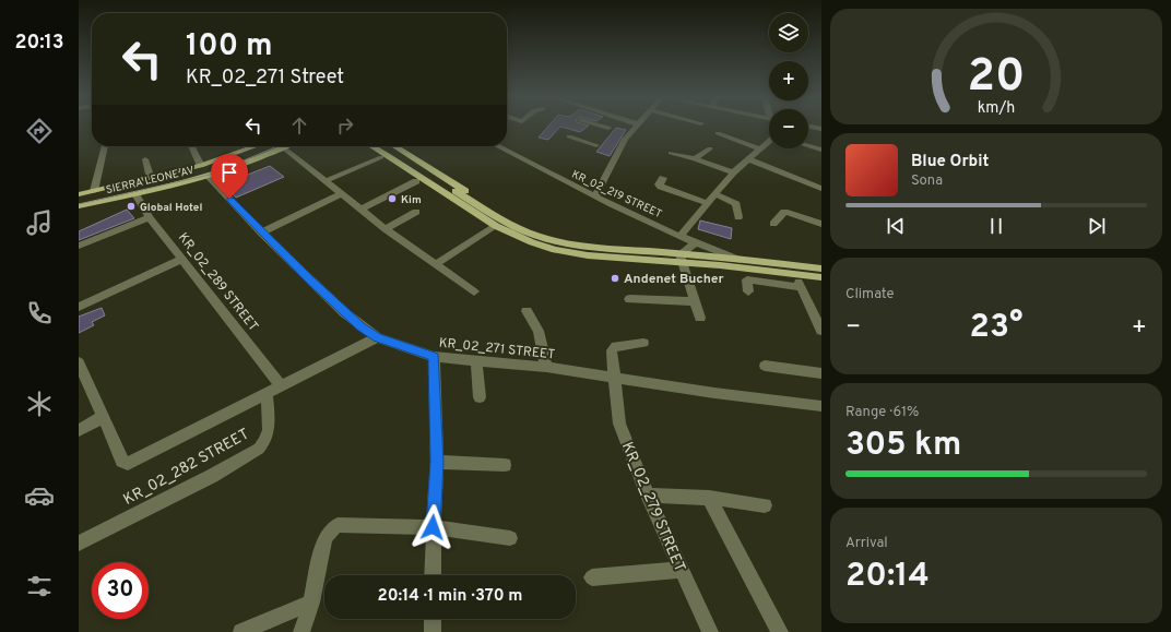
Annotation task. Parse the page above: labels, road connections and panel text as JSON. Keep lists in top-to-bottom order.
{
  "streets": {
    "main road": ["SIERRA LEONE AV"],
    "street": [
      "KR_02_219 STREET",
      "KR_02_289 STREET",
      "KR_02_271 STREET",
      "KR_02_282 STREET",
      "KR_02_279 STREET"
    ]
  },
  "crossings": [
    ["SIERRA LEONE AV", "KR_02_289 STREET"],
    ["SIERRA LEONE AV", "KR_02_271 STREET"],
    ["KR_02_271 STREET", "KR_02_279 STREET"]
  ],
  "places": ["Kim", "Global Hotel", "Andenet Bucher"],
  "page": {
    "tabs": "20:13",
    "map_buttons": ["+", "−"],
    "turn": ["100 m", "KR_02_271 Street"],
    "song": ["Blue Orbit", "Sona"],
    "tile": [
      "Climate",
      ["Range · 61%", "305 km"],
      ["Arrival", "20:14"]
    ],
    "heat": ["−", "23°", "+"],
    "limit": "30",
    "trip": "20:14 · 1 min · 370 m",
    "gauge": ["20", "km/h"]
  }
}
